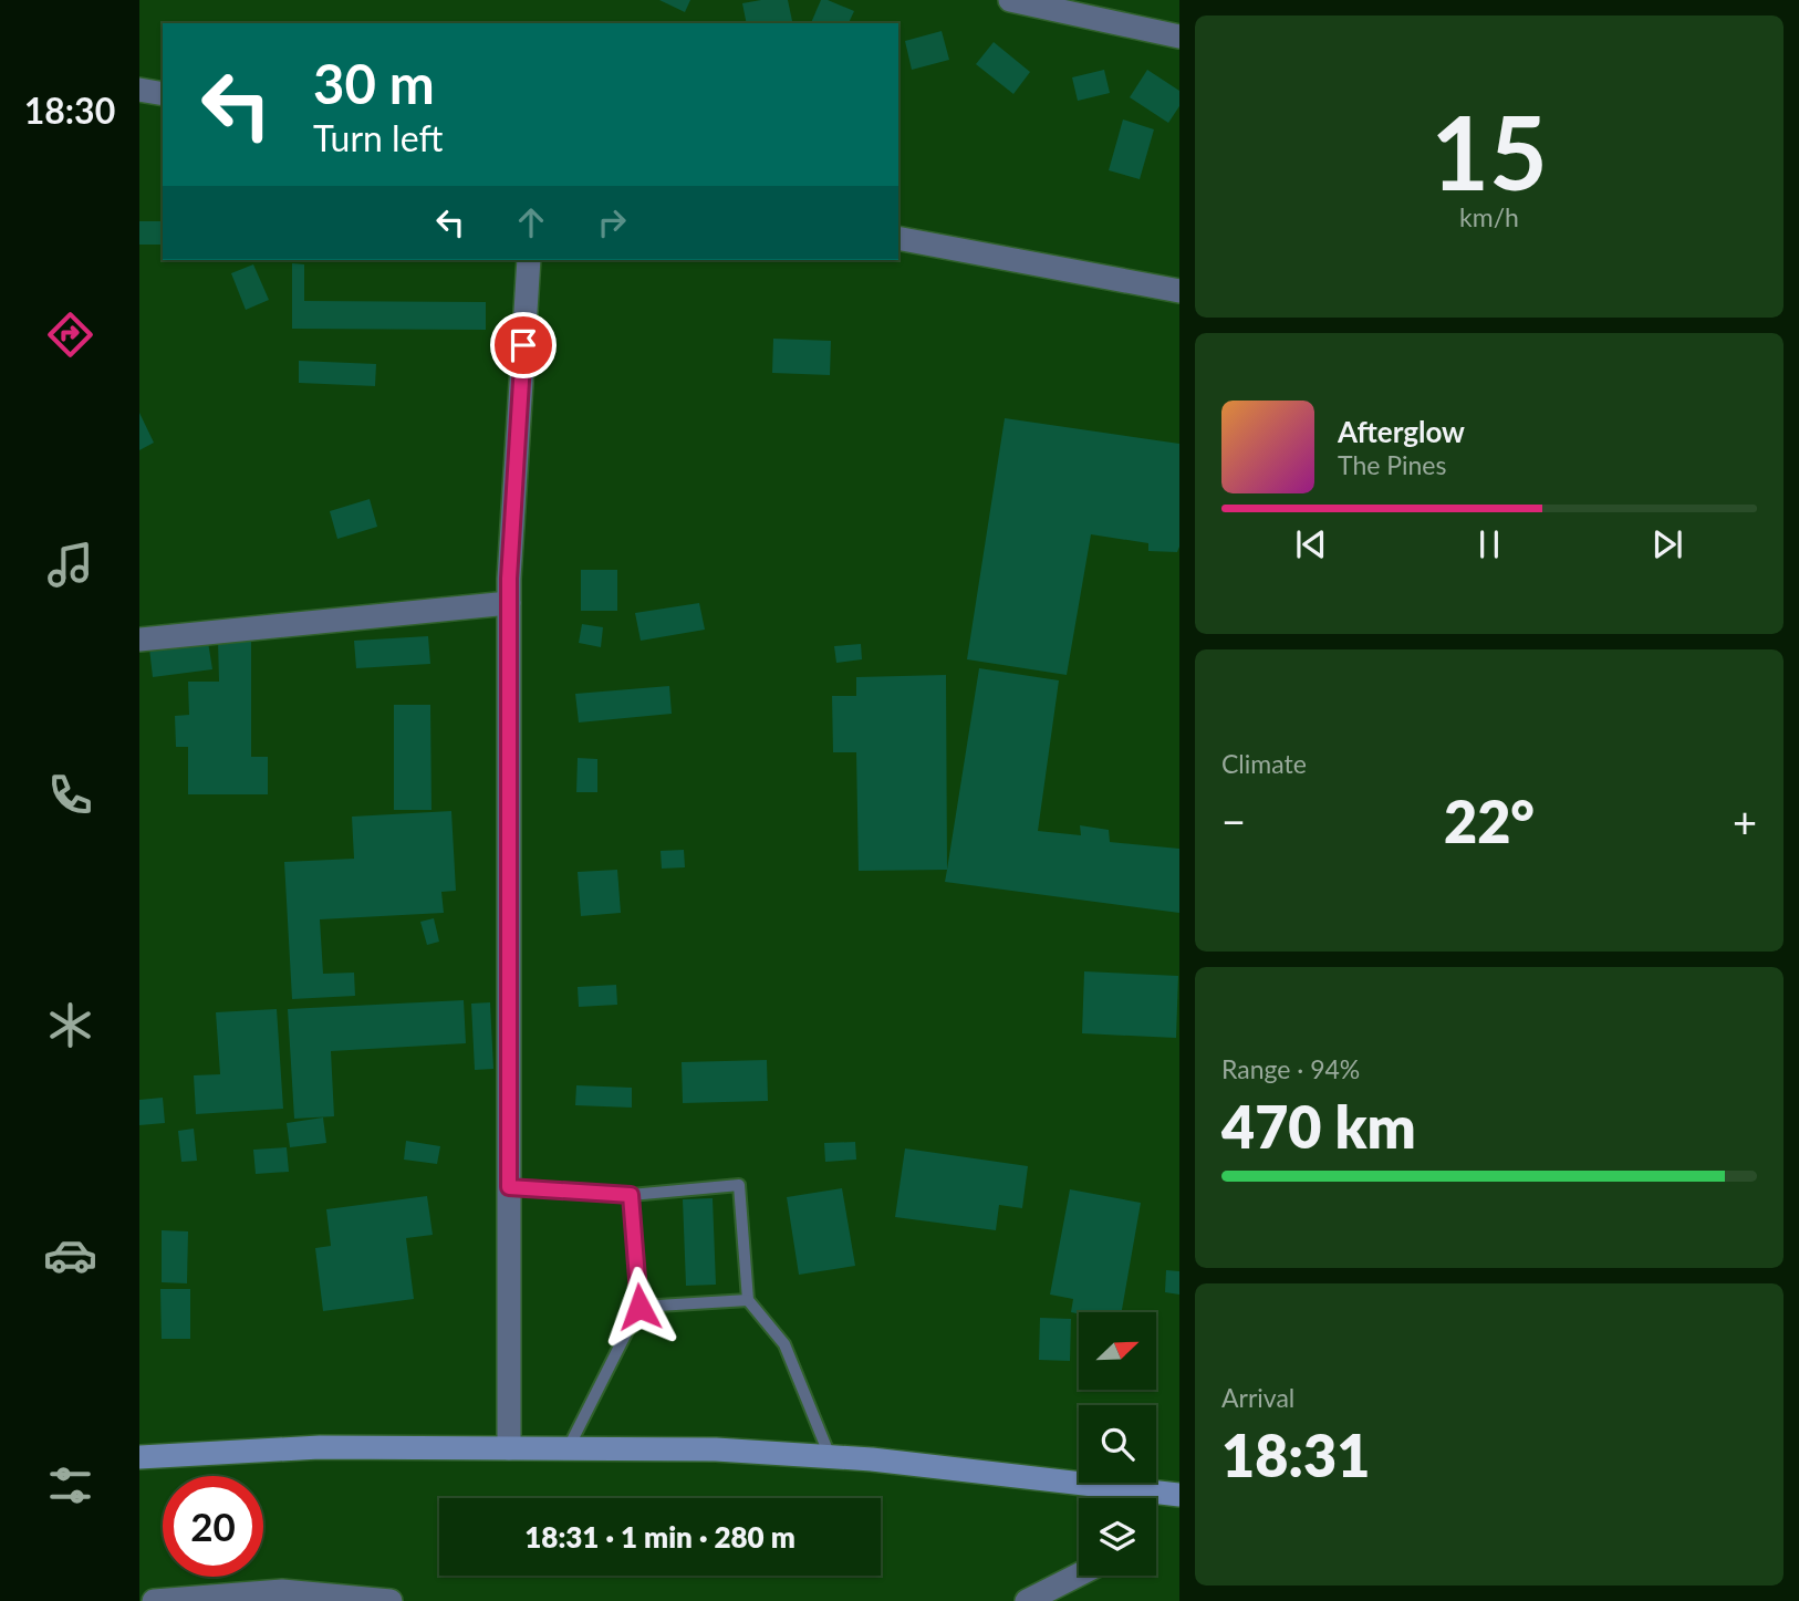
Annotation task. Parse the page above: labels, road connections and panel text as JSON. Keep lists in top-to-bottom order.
{
  "north": "top right",
  "page": {
    "tabs": "18:30",
    "tile": [
      ["15", "km/h"],
      "Climate",
      ["Range · 94%", "470 km"],
      ["Arrival", "18:31"]
    ],
    "turn": ["30 m", "Turn left"],
    "song": ["Afterglow", "The Pines"],
    "heat": ["−", "22°", "+"],
    "limit": "20",
    "trip": "18:31 · 1 min · 280 m"
  }
}
